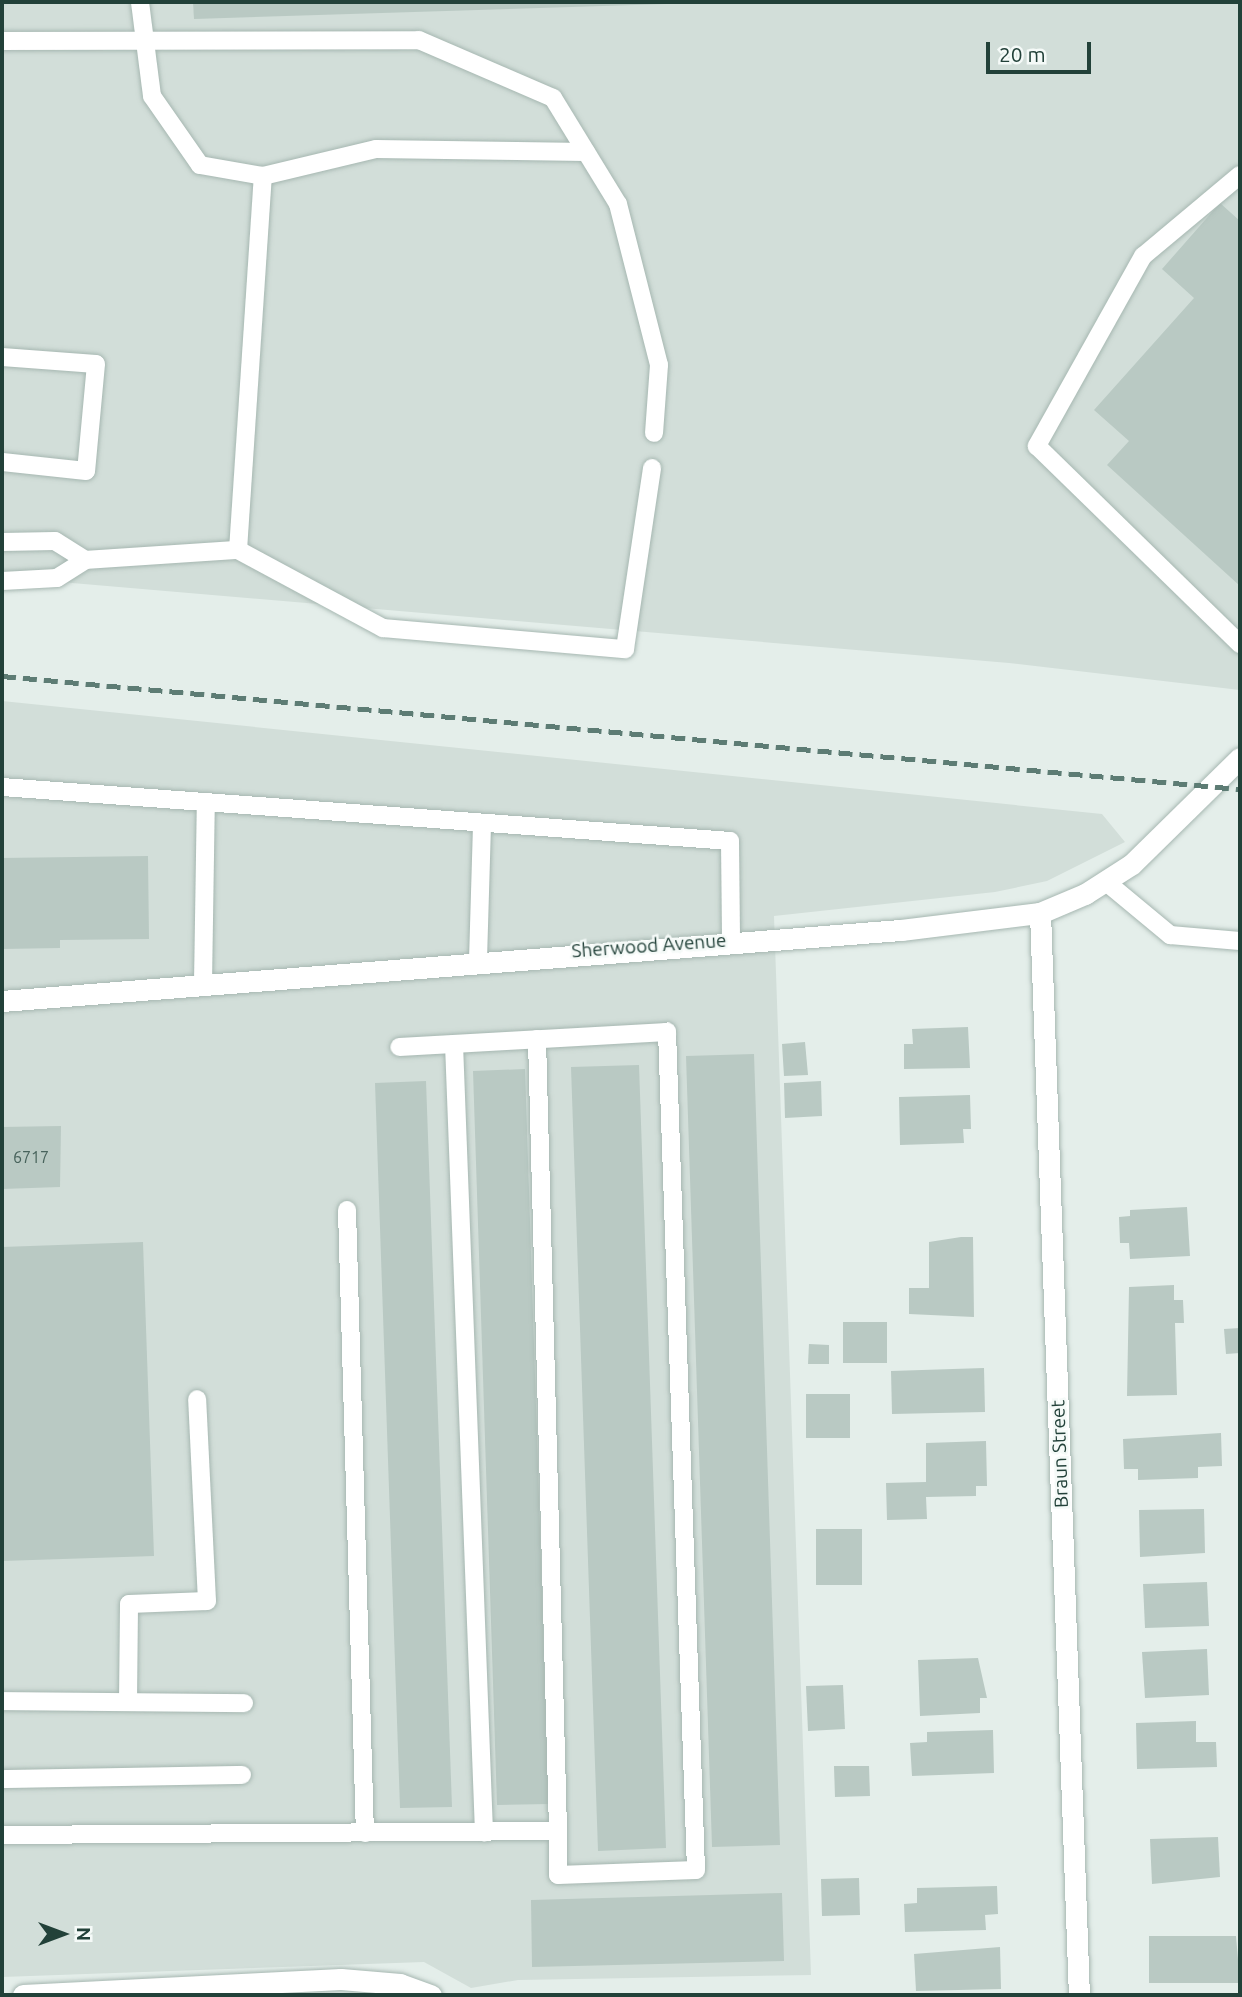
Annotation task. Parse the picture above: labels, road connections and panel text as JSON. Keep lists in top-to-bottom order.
{
  "streets": {
    "street": ["Sherwood Avenue", "Braun Street"]
  },
  "crossings": [
    ["Sherwood Avenue", "Braun Street"]
  ],
  "house_numbers": ["6717"],
  "scale_bar": "20 m",
  "north": "right"
}
